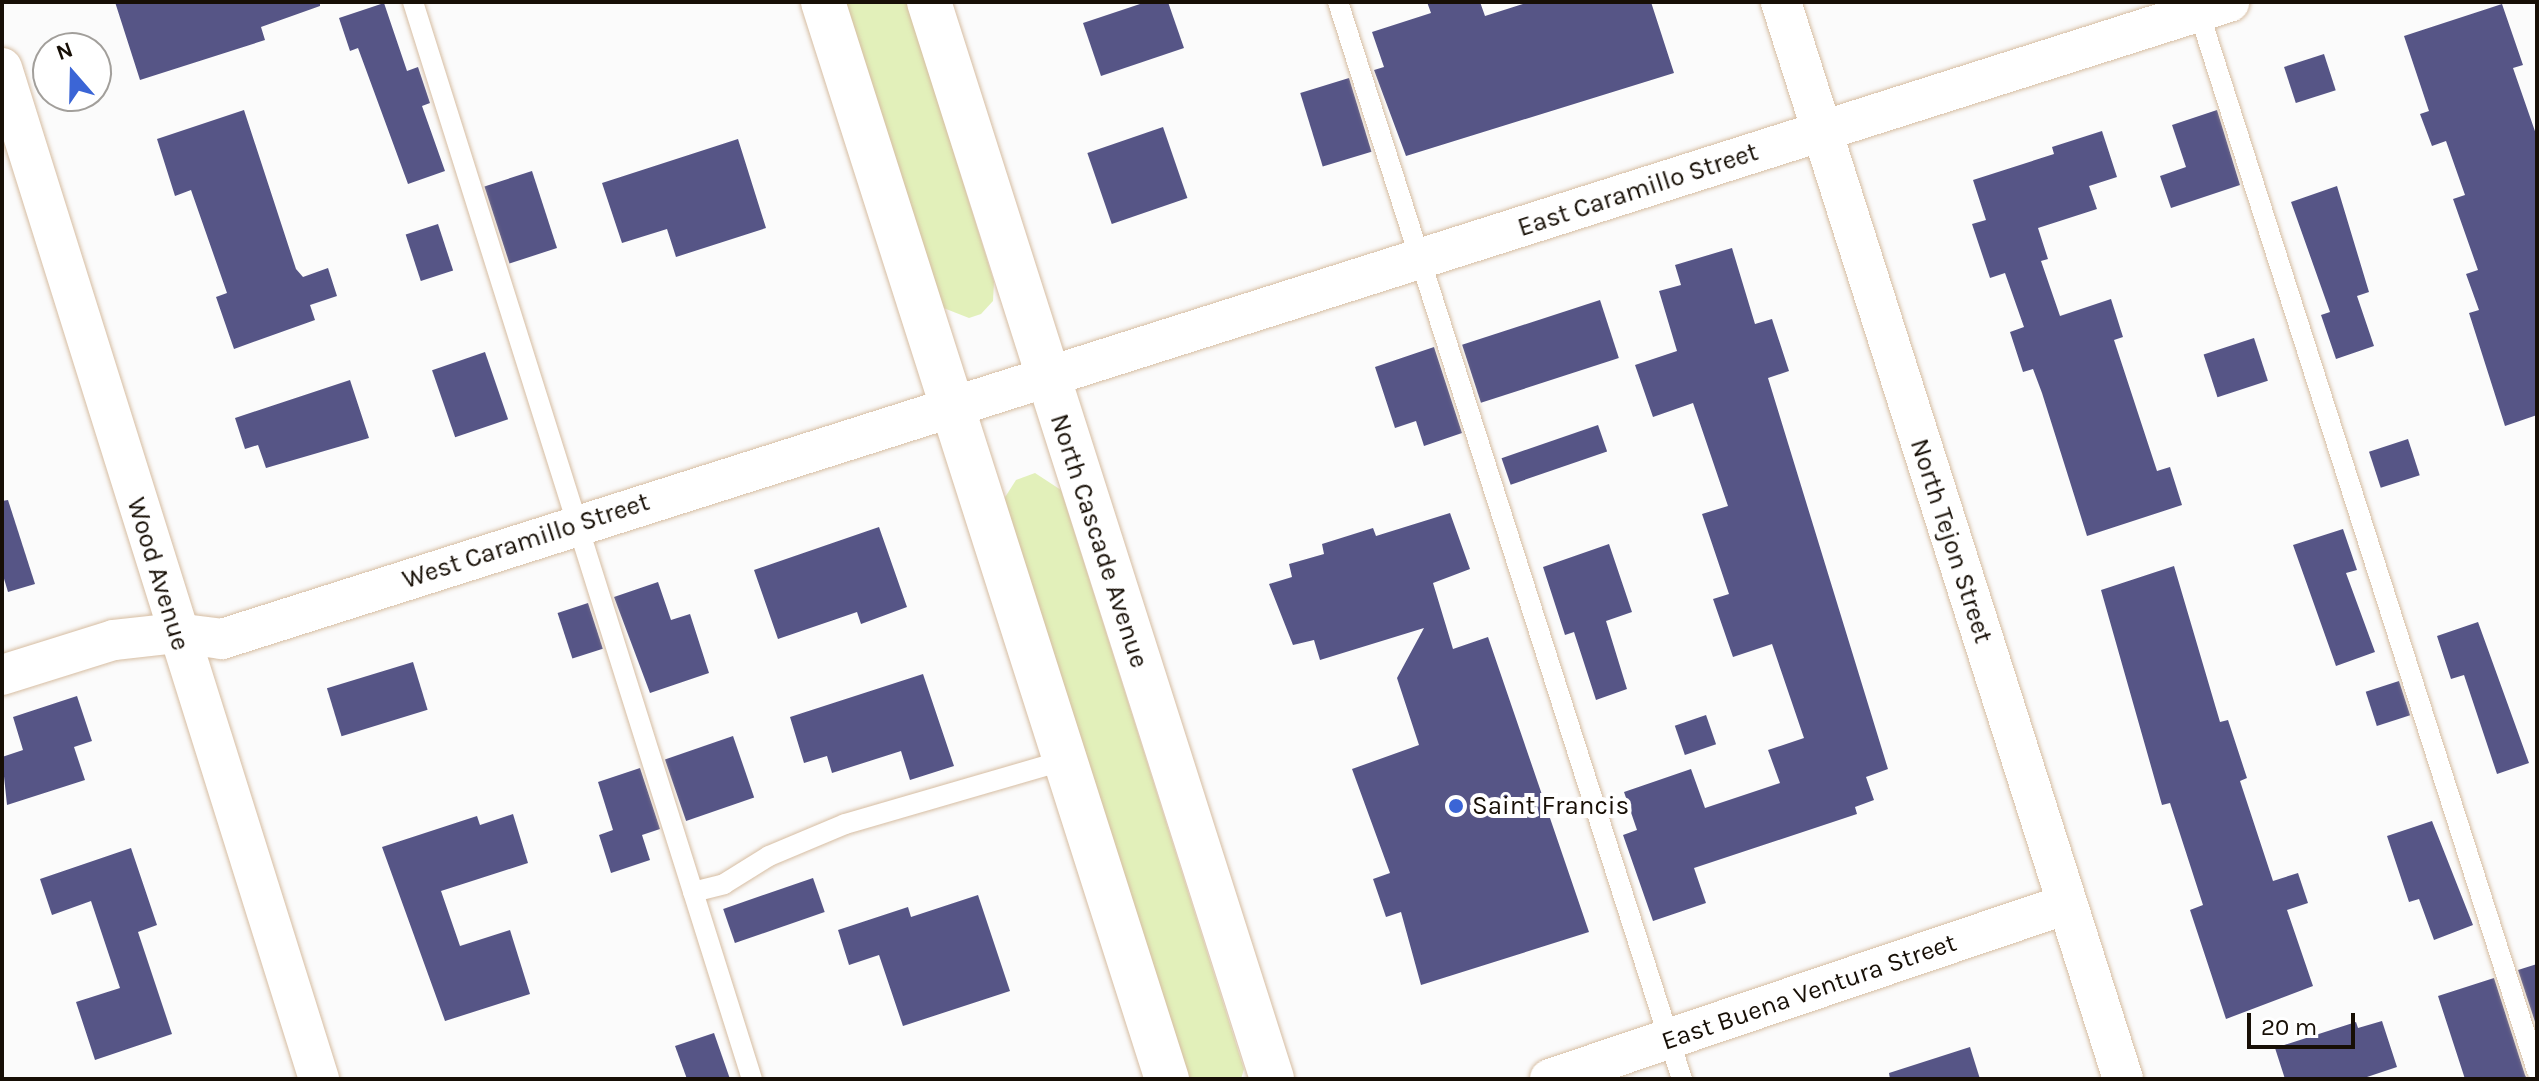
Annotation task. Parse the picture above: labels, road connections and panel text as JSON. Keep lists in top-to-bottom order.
{
  "streets": {
    "main road": ["North Cascade Avenue"],
    "street": [
      "East Caramillo Street",
      "West Caramillo Street",
      "North Tejon Street",
      "Wood Avenue",
      "East Buena Ventura Street"
    ]
  },
  "crossings": [
    ["East Caramillo Street", "West Caramillo Street"],
    ["East Caramillo Street", "North Cascade Avenue"],
    ["East Caramillo Street", "North Tejon Street"],
    ["West Caramillo Street", "North Cascade Avenue"],
    ["West Caramillo Street", "Wood Avenue"],
    ["North Tejon Street", "East Buena Ventura Street"]
  ],
  "places": ["Saint Francis"],
  "scale_bar": "20 m",
  "north": "top"
}
